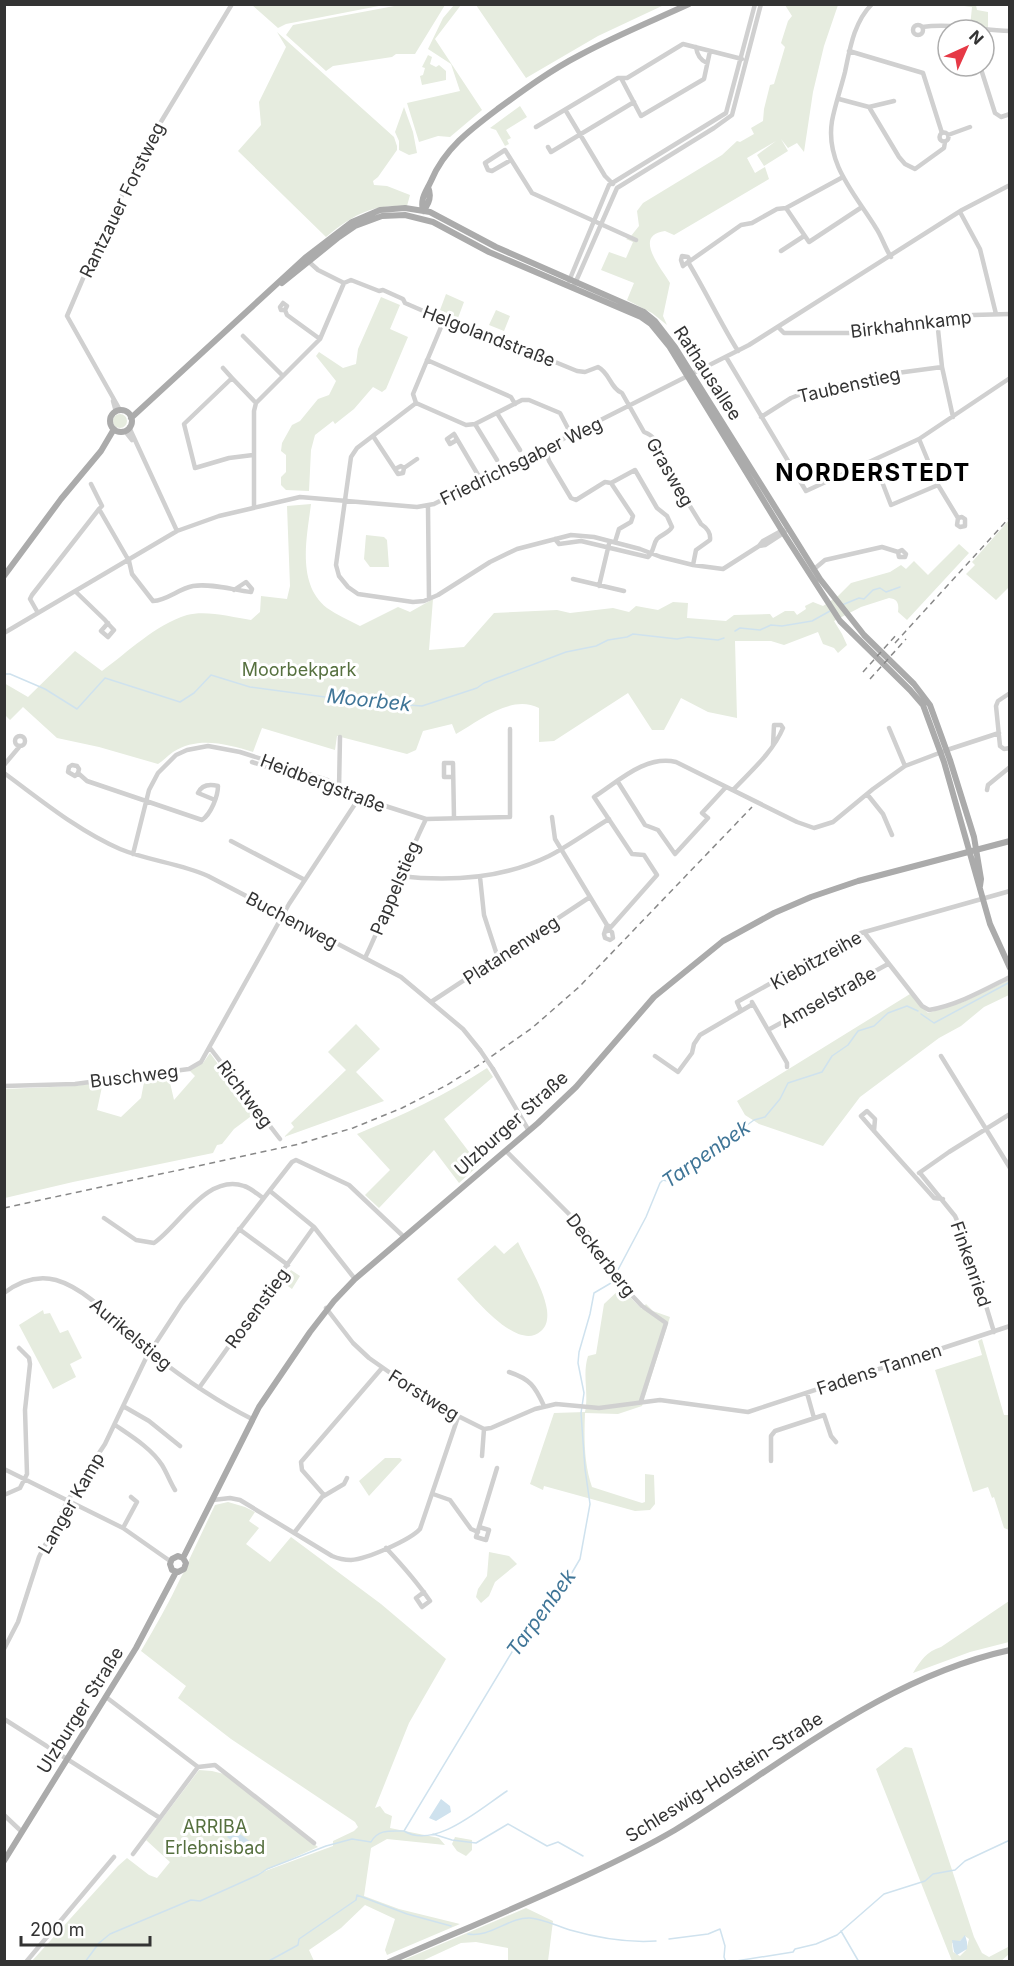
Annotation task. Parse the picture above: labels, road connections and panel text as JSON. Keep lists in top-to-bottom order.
{
  "streets": {
    "main road": ["Rathausallee", "Ulzburger Straße", "Schleswig-Holstein-Straße"],
    "street": [
      "Rantzauer Forstweg",
      "Birkhahnkamp",
      "Helgolandstraße",
      "Taubenstieg",
      "Friedrichsgaber Weg",
      "Grasweg",
      "Heidbergstraße",
      "Pappelstieg",
      "Buchenweg",
      "Platanenweg",
      "Kiebitzreihe",
      "Amselstraße",
      "Buschweg",
      "Richtweg",
      "Deckerberg",
      "Finkenried",
      "Rosenstieg",
      "Aurikelstieg",
      "Fadens Tannen",
      "Forstweg",
      "Langer Kamp"
    ]
  },
  "crossings": [
    ["Birkhahnkamp", "Friedrichsgaber Weg"],
    ["Helgolandstraße", "Friedrichsgaber Weg"],
    ["Helgolandstraße", "Grasweg"],
    ["Rathausallee", "Friedrichsgaber Weg"],
    ["Rathausallee", "Kiebitzreihe"],
    ["Rathausallee", "Ulzburger Straße"],
    ["Friedrichsgaber Weg", "Grasweg"],
    ["Heidbergstraße", "Pappelstieg"],
    ["Heidbergstraße", "Buchenweg"],
    ["Heidbergstraße", "Buschweg"],
    ["Pappelstieg", "Buchenweg"],
    ["Buchenweg", "Platanenweg"],
    ["Buchenweg", "Buschweg"],
    ["Buchenweg", "Ulzburger Straße"],
    ["Buschweg", "Richtweg"],
    ["Ulzburger Straße", "Deckerberg"],
    ["Ulzburger Straße", "Aurikelstieg"],
    ["Ulzburger Straße", "Forstweg"],
    ["Ulzburger Straße", "Langer Kamp"],
    ["Deckerberg", "Fadens Tannen"],
    ["Finkenried", "Fadens Tannen"],
    ["Rosenstieg", "Aurikelstieg"],
    ["Aurikelstieg", "Langer Kamp"]
  ],
  "districts": ["NORDERSTEDT"],
  "water": ["Moorbek", "Tarpenbek"],
  "parks": ["Moorbekpark", "ARRIBA Erlebnisbad"],
  "scale_bar": "200 m",
  "north": "top right"
}
